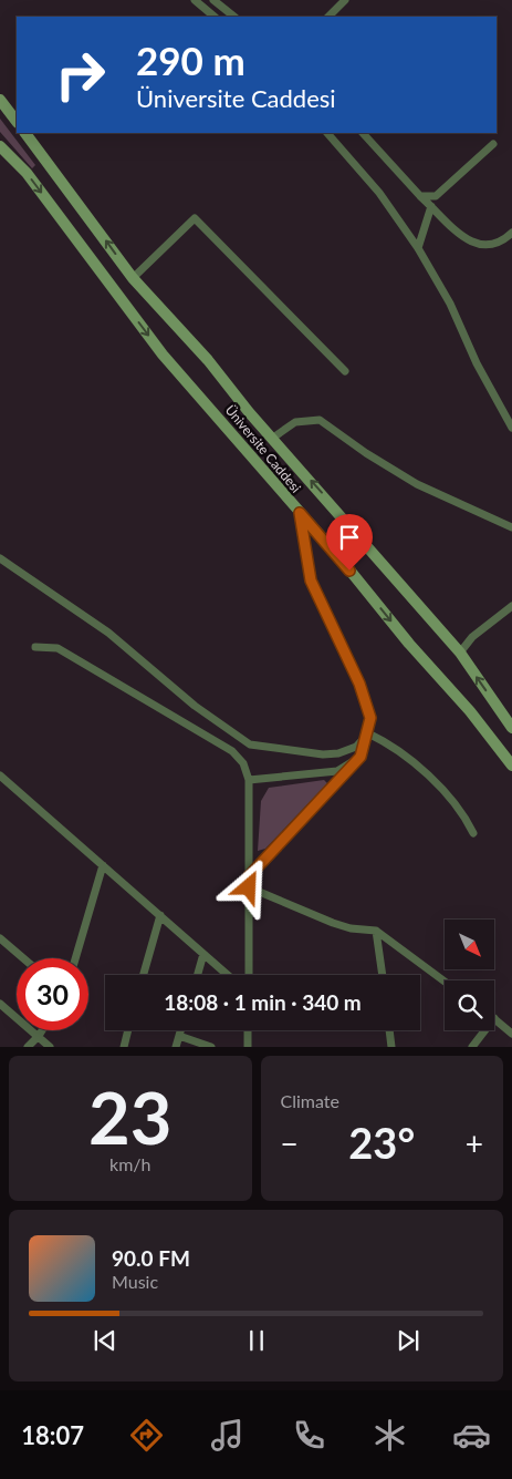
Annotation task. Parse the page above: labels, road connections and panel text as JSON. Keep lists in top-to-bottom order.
{
  "streets": {
    "main road": ["Üniversite Caddesi"]
  },
  "north": "bottom right",
  "page": {
    "turn": ["290 m", "Üniversite Caddesi"],
    "limit": "30",
    "trip": "18:08 · 1 min · 340 m",
    "tile": [
      ["23", "km/h"],
      "Climate"
    ],
    "heat": ["−", "23°", "+"],
    "song": ["90.0 FM", "Music"],
    "tabs": "18:07"
  }
}
